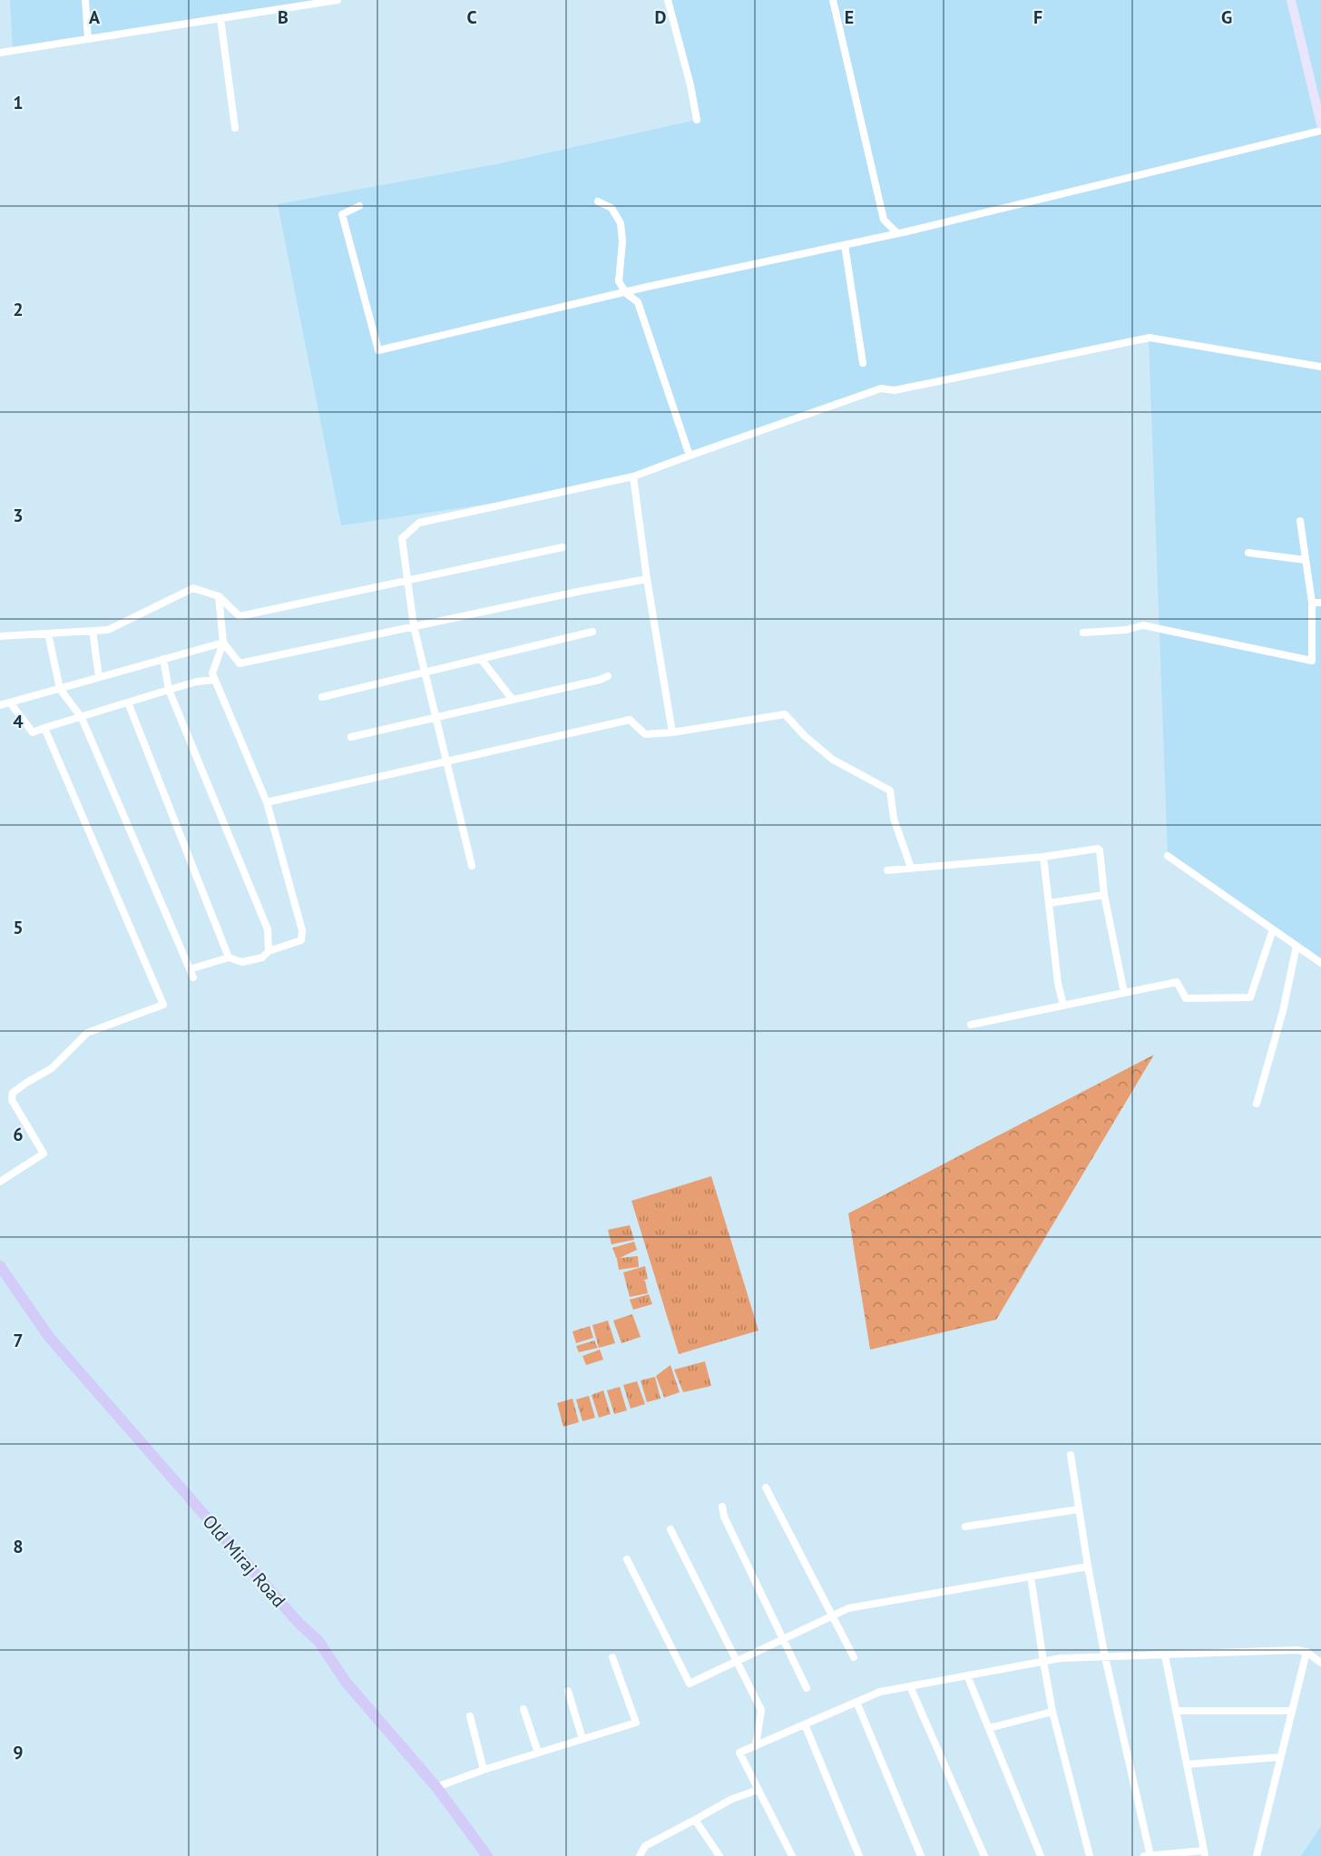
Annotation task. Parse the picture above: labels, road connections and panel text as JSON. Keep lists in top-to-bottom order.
{
  "streets": {
    "main road": ["Old Miraj Road"]
  },
  "grid": {
    "columns": [
      "A",
      "B",
      "C",
      "D",
      "E",
      "F",
      "G"
    ],
    "rows": [
      "1",
      "2",
      "3",
      "4",
      "5",
      "6",
      "7",
      "8",
      "9"
    ]
  }
}
